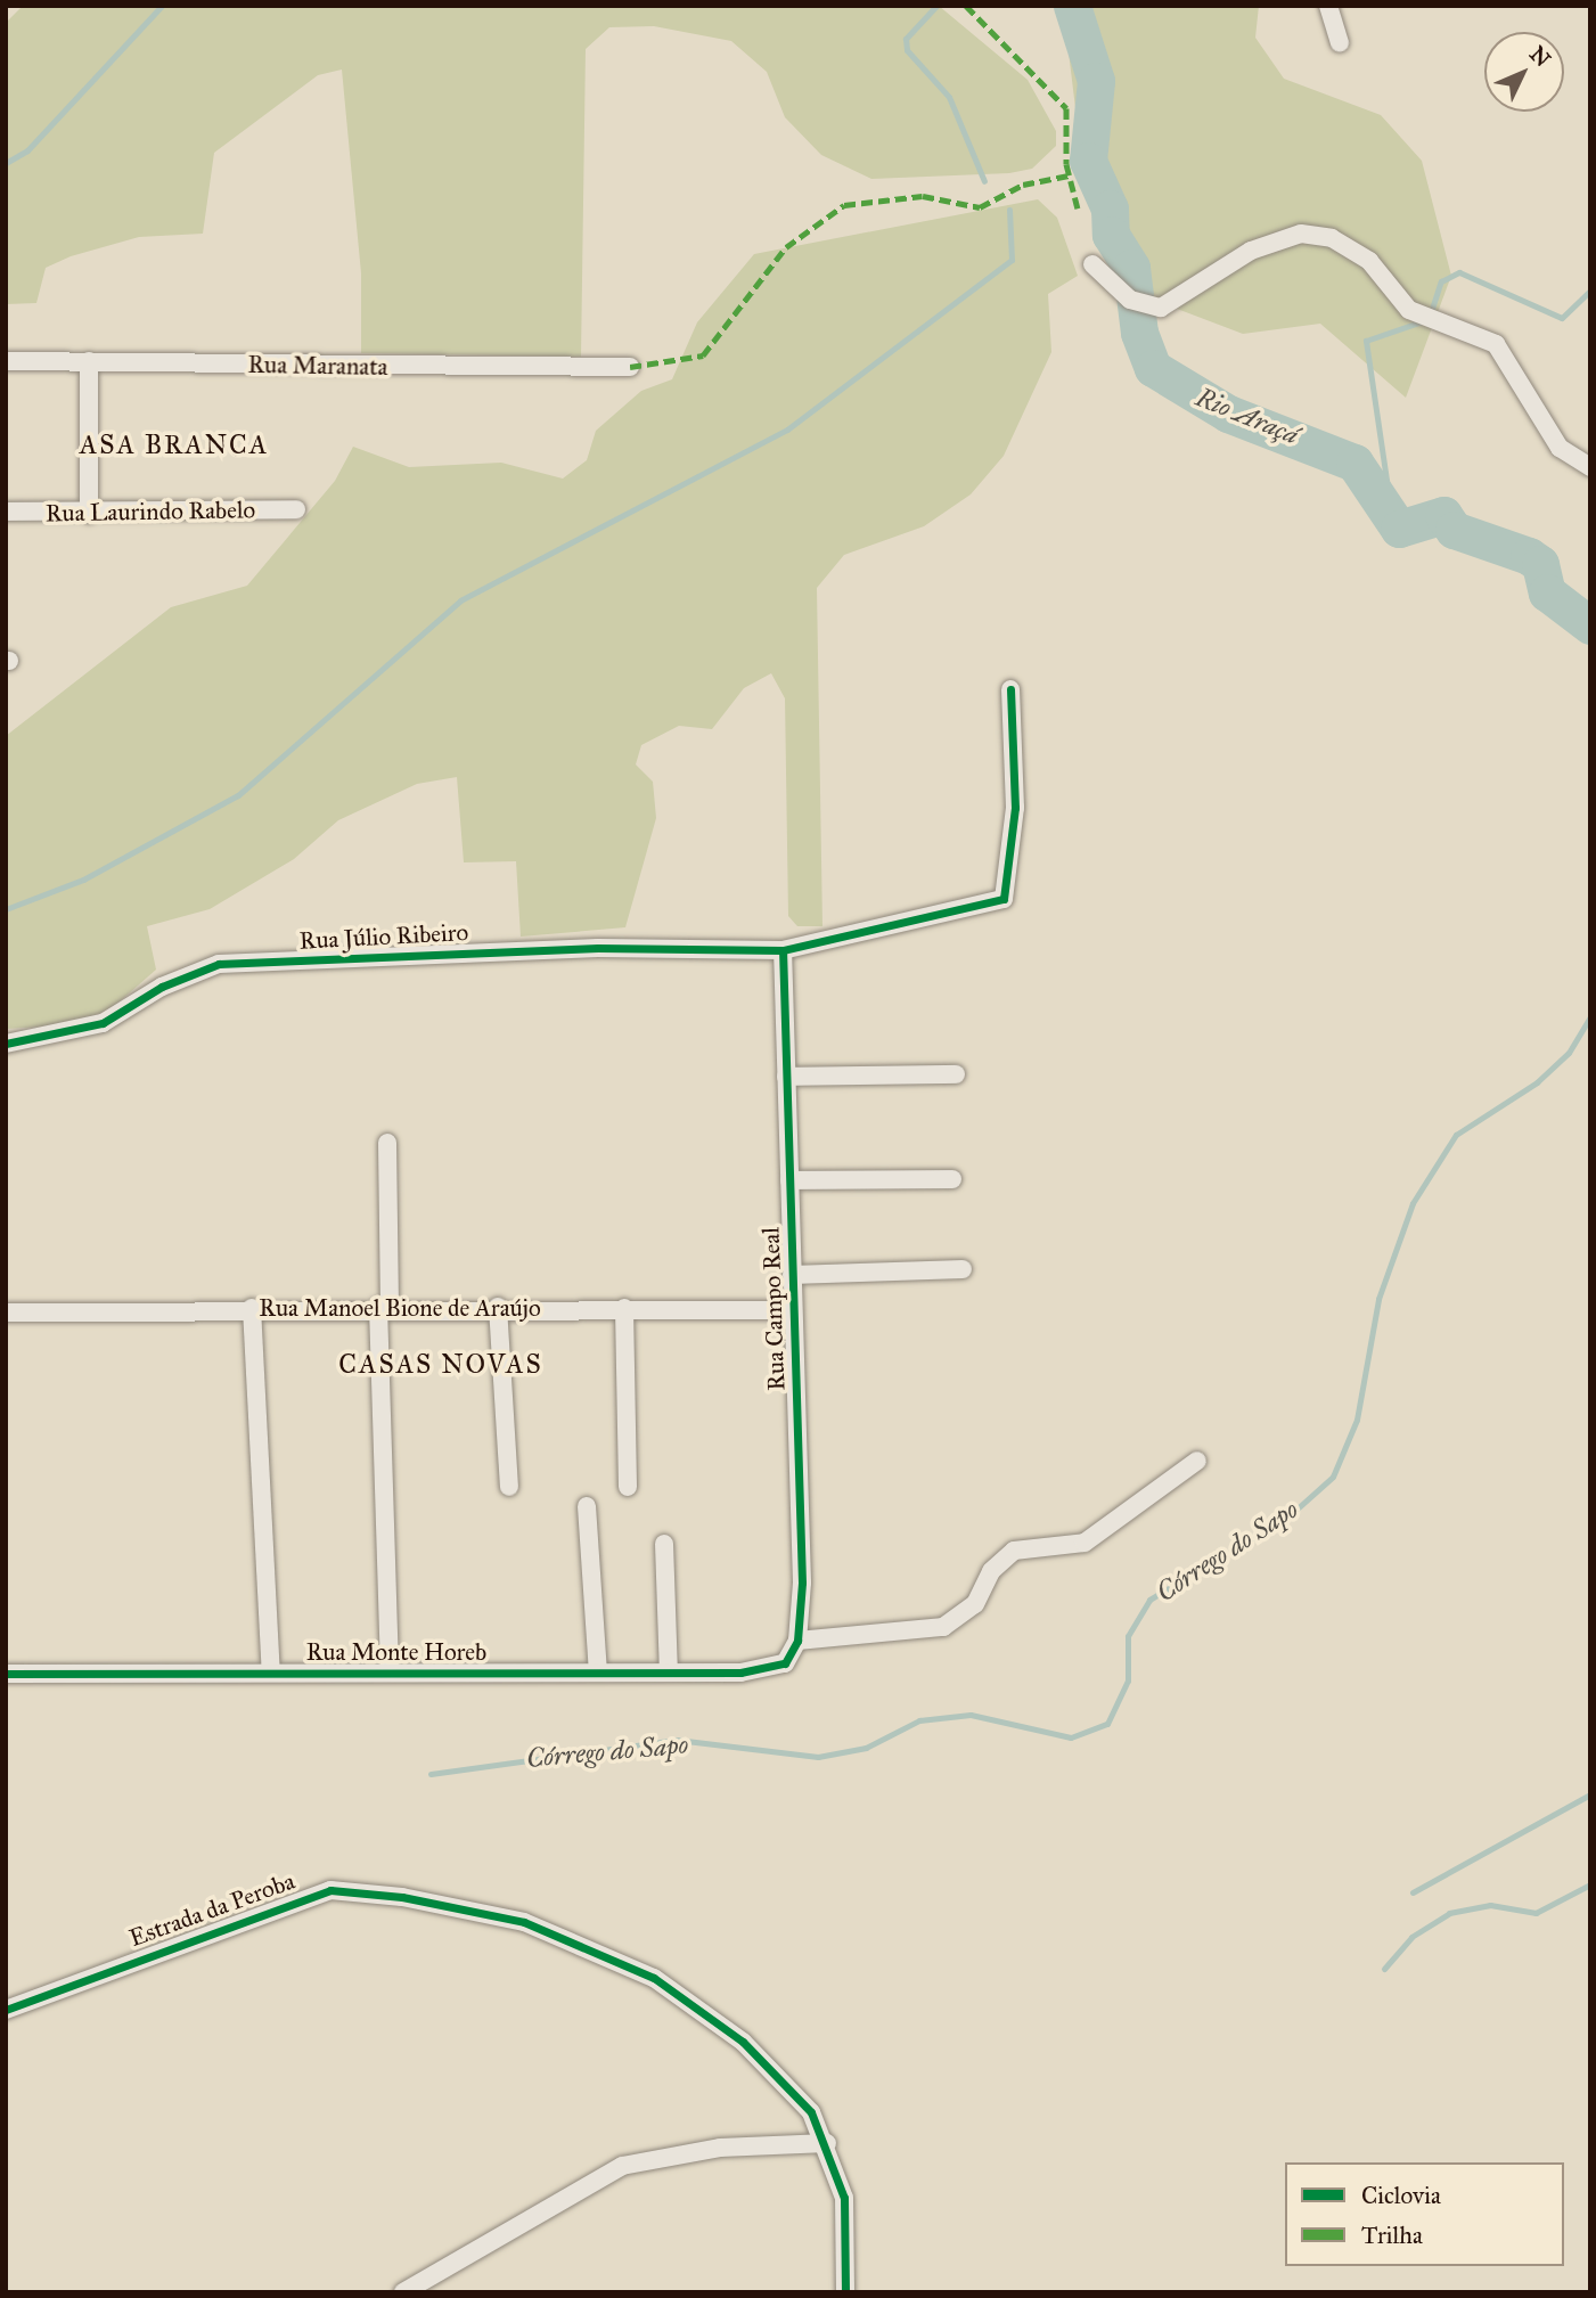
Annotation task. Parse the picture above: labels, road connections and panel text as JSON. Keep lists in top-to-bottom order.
{
  "streets": {
    "street": [
      "Rua Maranata",
      "Rua Laurindo Rabelo",
      "Rua Júlio Ribeiro",
      "Rua Manoel Bione de Araújo",
      "Rua Campo Real",
      "Rua Monte Horeb",
      "Estrada da Peroba"
    ]
  },
  "crossings": [
    ["Rua Júlio Ribeiro", "Rua Campo Real"],
    ["Rua Manoel Bione de Araújo", "Rua Campo Real"],
    ["Rua Campo Real", "Rua Monte Horeb"]
  ],
  "districts": ["ASA BRANCA", "CASAS NOVAS"],
  "water": ["Rio Araçá", "Córrego do Sapo"],
  "legend": ["Ciclovia", "Trilha"],
  "north": "top right"
}
